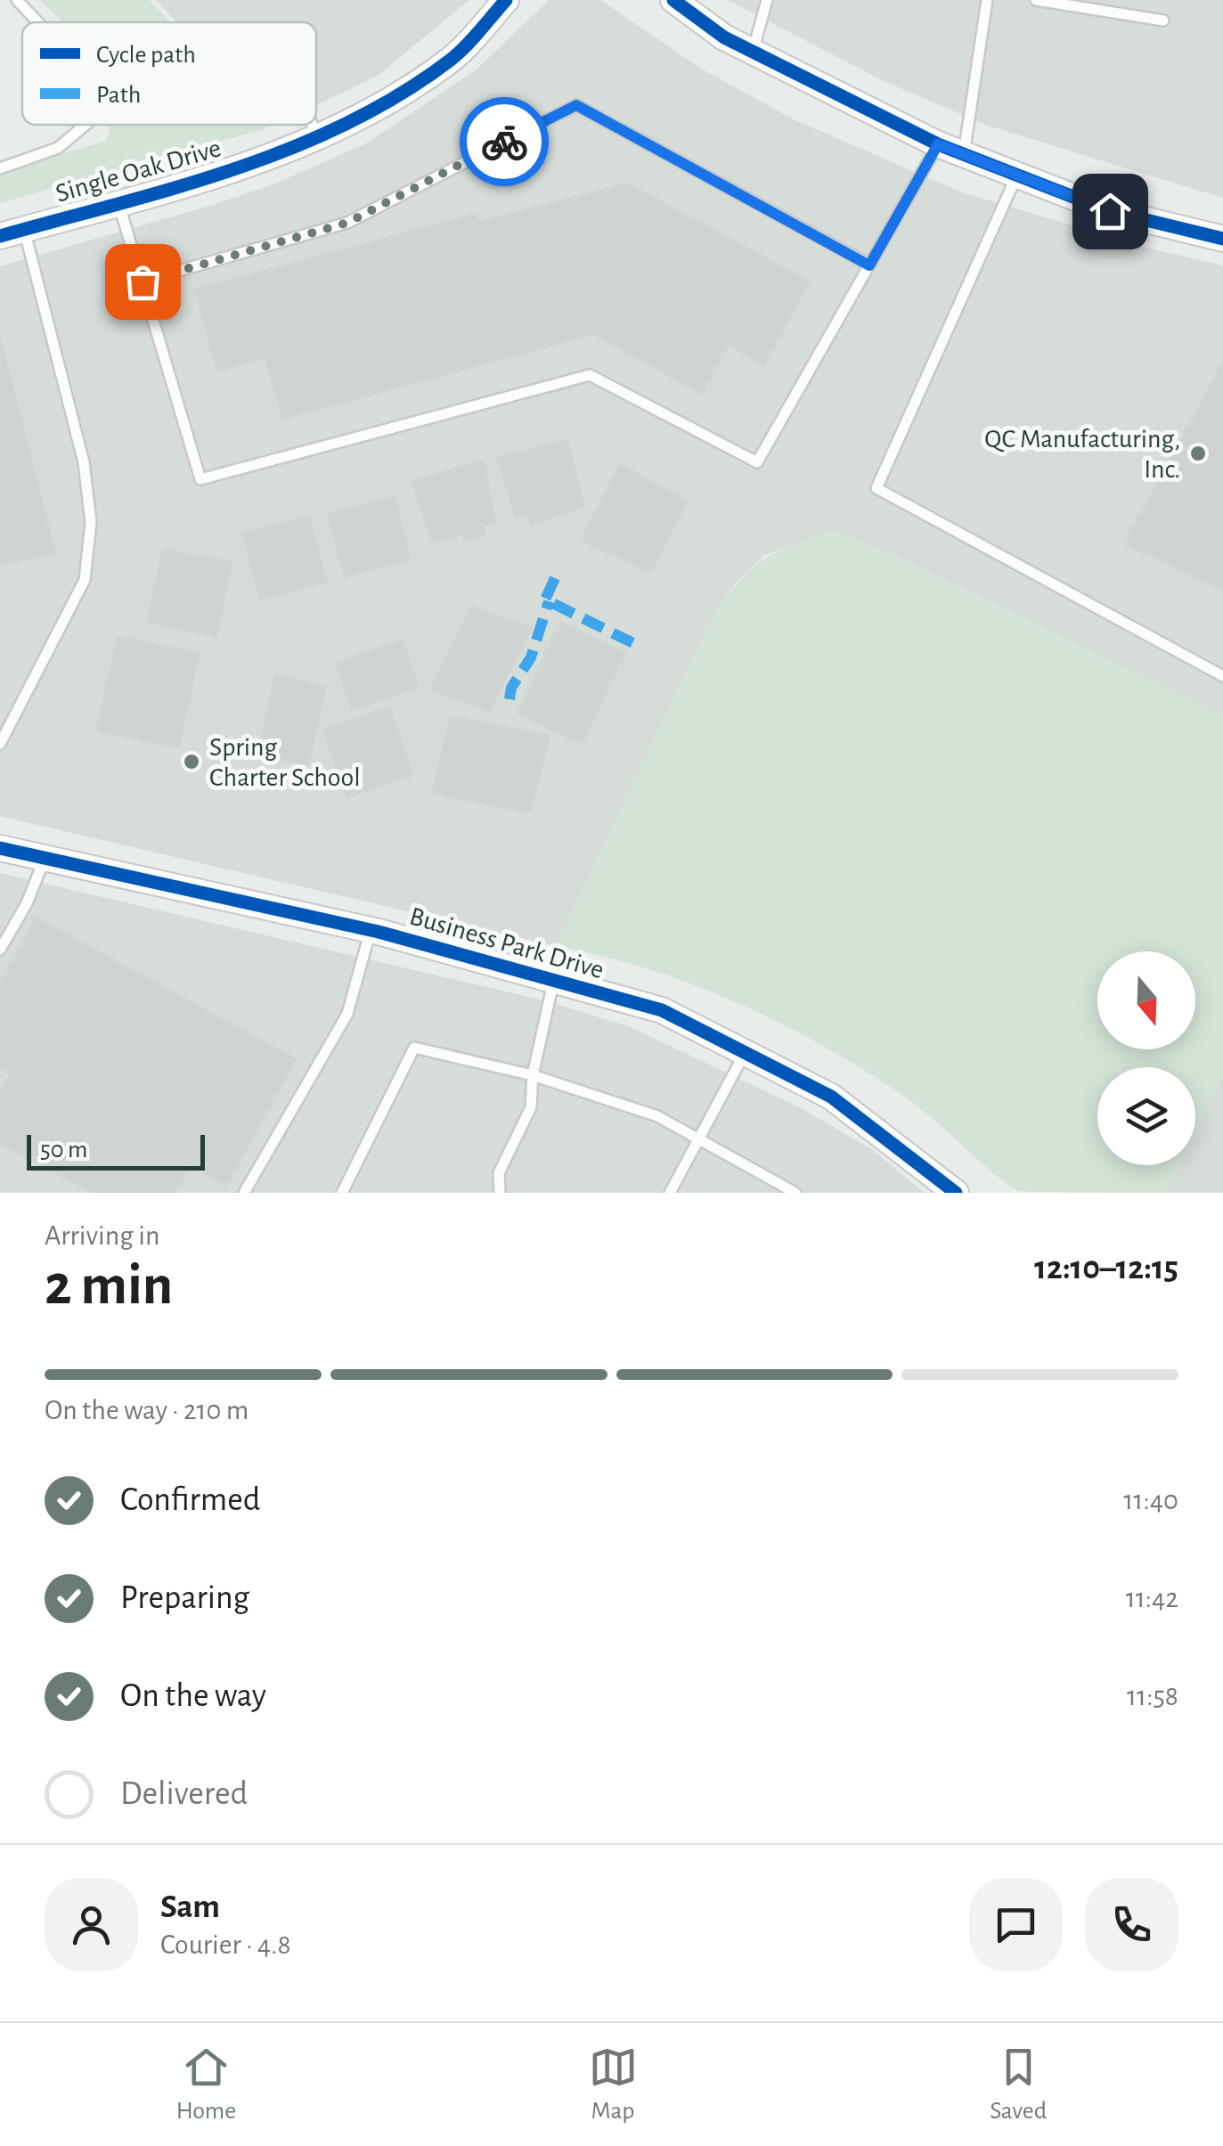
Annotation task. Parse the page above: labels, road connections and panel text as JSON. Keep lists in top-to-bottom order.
{
  "streets": {
    "street": ["Single Oak Drive", "Business Park Drive"]
  },
  "places": ["QC Manufacturing, Inc.", "Spring Charter School"],
  "legend": ["Cycle path", "Path"],
  "scale_bar": "50 m",
  "north": "bottom",
  "page": {
    "scale": "50 m",
    "heading": ["2 min", "Arriving in", "12:10–12:15"],
    "panel": ["Sam", "Courier · 4.8"],
    "bar": "On the way · 210 m",
    "list": [
      ["Confirmed", "11:40"],
      ["Preparing", "11:42"],
      ["On the way", "11:58"],
      "Delivered"
    ],
    "tabs": ["Home", "Map", "Saved"]
  }
}
